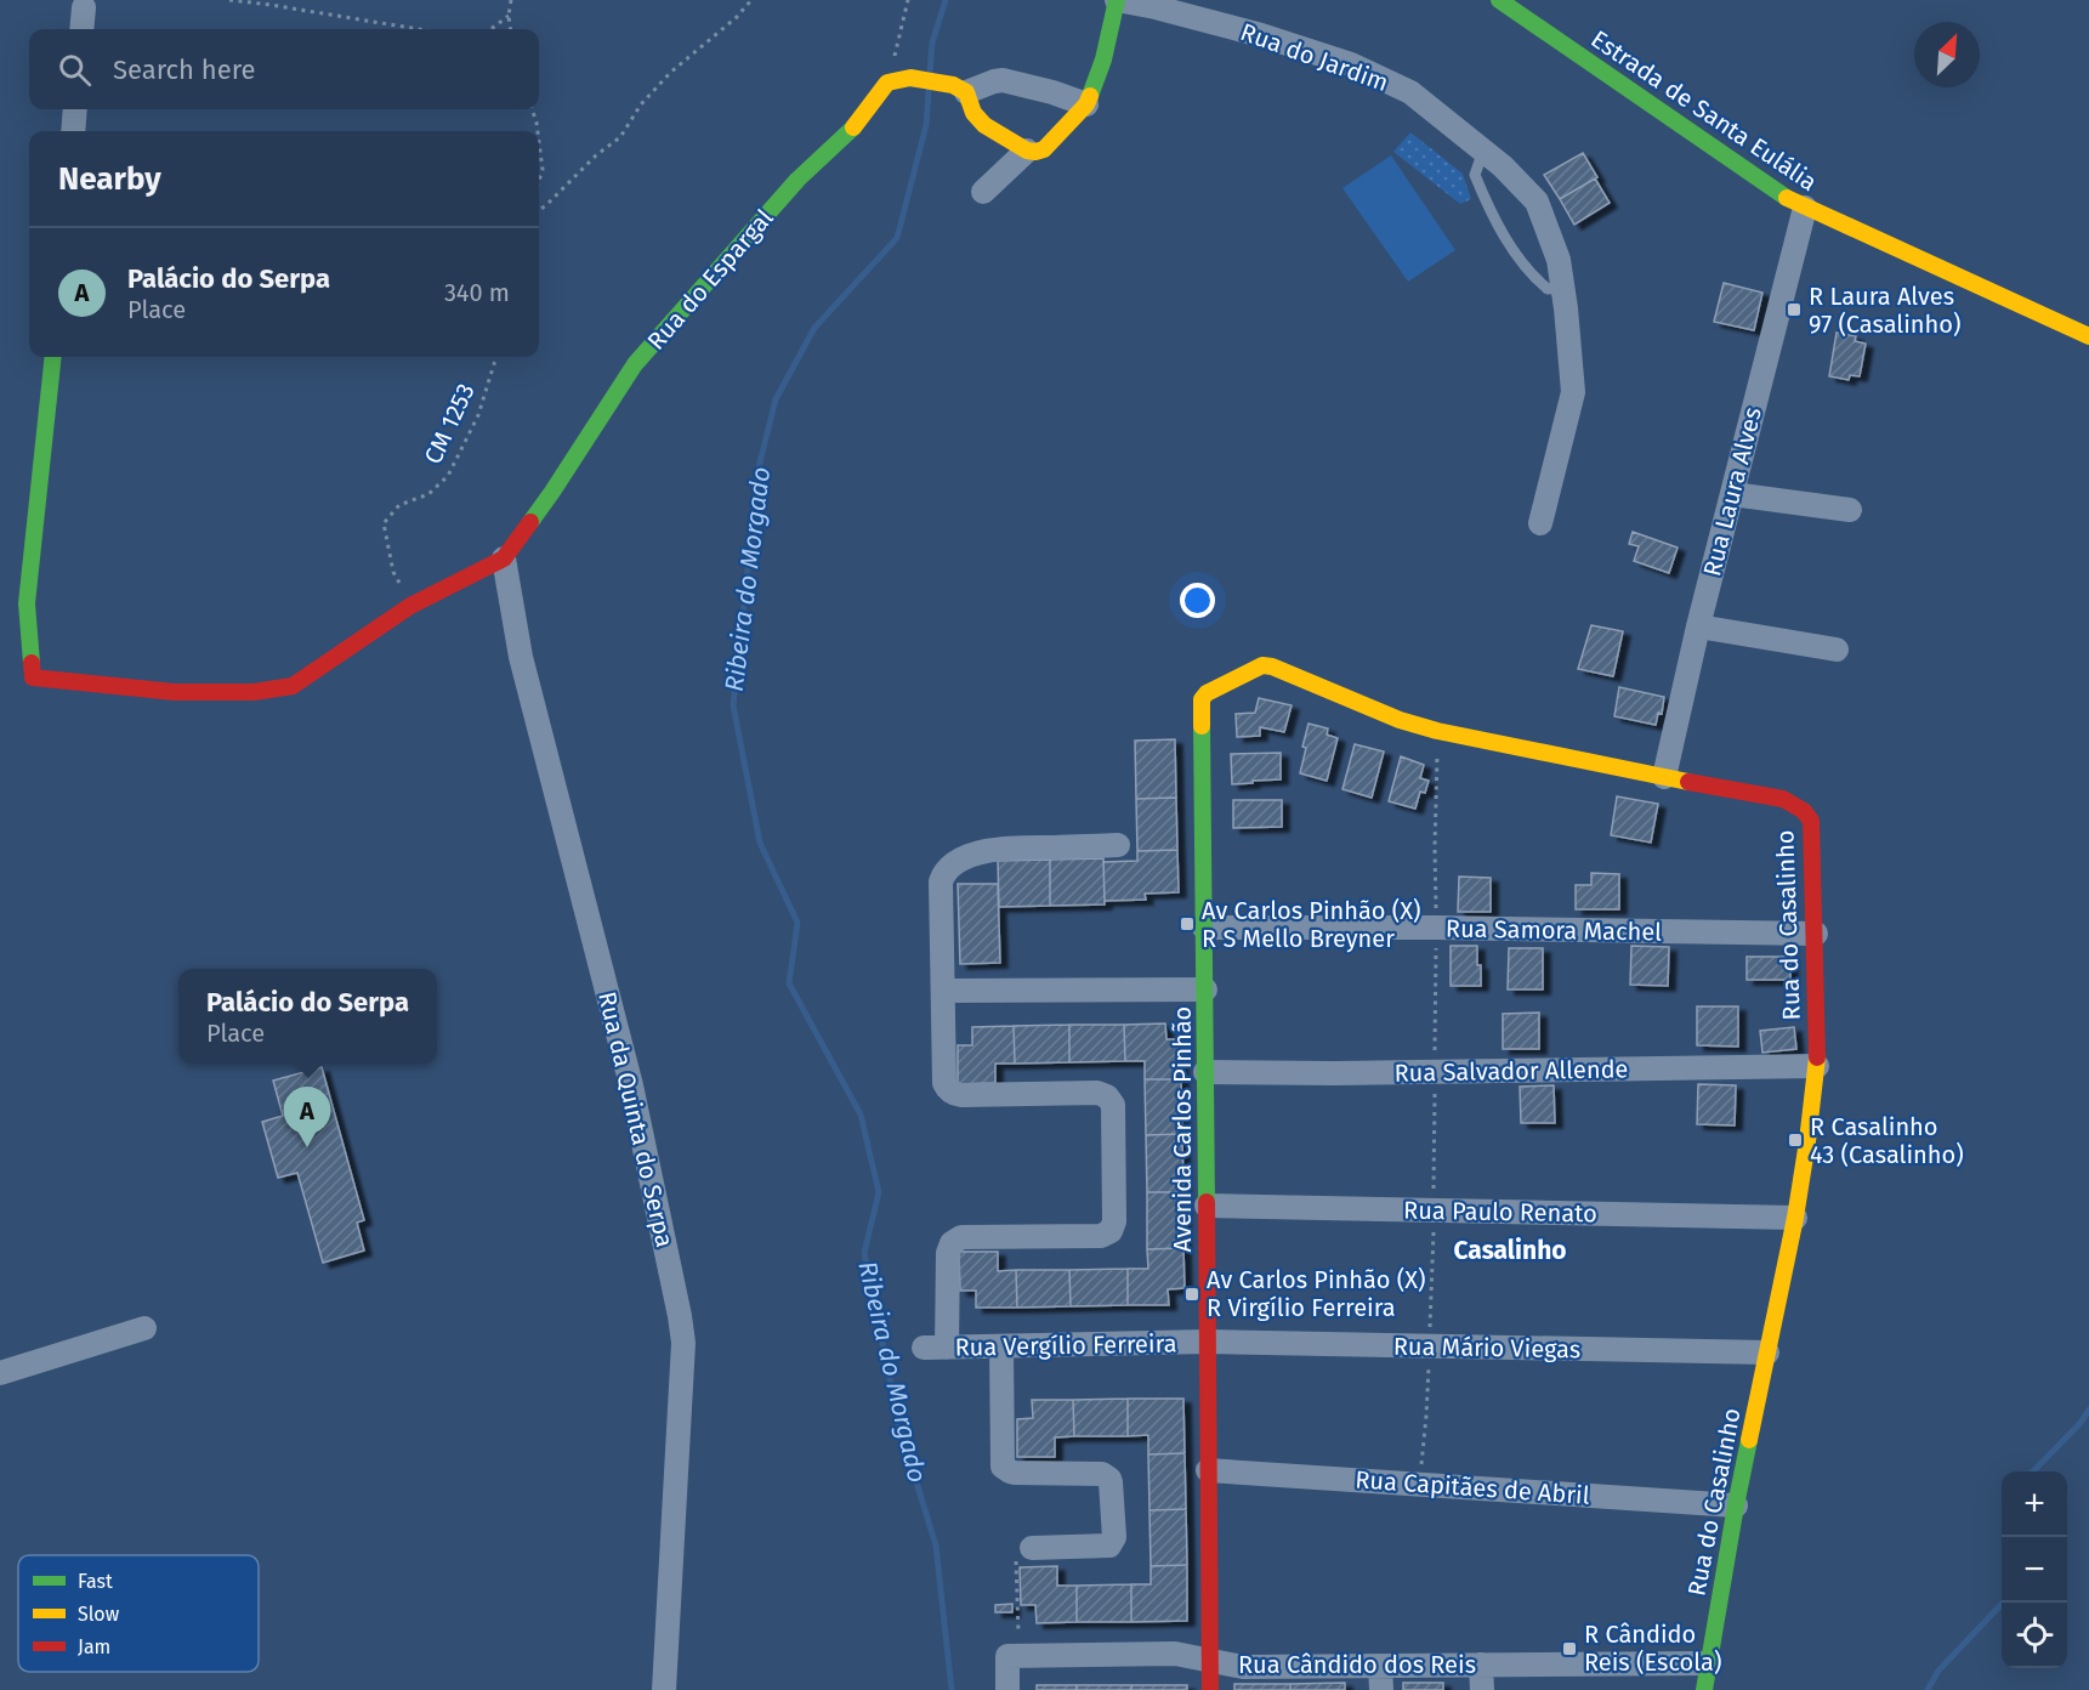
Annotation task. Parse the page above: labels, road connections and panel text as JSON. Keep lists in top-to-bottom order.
{
  "streets": {
    "street": [
      "Rua do Jardim",
      "Estrada de Santa Eulália",
      "Rua do Espargal",
      "Rua Laura Alves",
      "Rua do Casalinho",
      "Rua Samora Machel",
      "Rua Salvador Allende",
      "Rua da Quinta do Serpa",
      "Avenida Carlos Pinhão",
      "Rua Paulo Renato",
      "Rua Vergílio Ferreira",
      "Rua Mário Viegas",
      "Rua Capitães de Abril",
      "Rua Cândido dos Reis"
    ],
    "path": ["CM 1253"]
  },
  "crossings": [
    ["Estrada de Santa Eulália", "Rua Laura Alves"],
    ["Rua do Espargal", "Rua da Quinta do Serpa"],
    ["Rua Laura Alves", "Rua do Casalinho"],
    ["Rua do Casalinho", "Rua Samora Machel"],
    ["Rua do Casalinho", "Rua Salvador Allende"],
    ["Rua do Casalinho", "Avenida Carlos Pinhão"],
    ["Rua do Casalinho", "Rua Paulo Renato"],
    ["Rua do Casalinho", "Rua Mário Viegas"],
    ["Rua do Casalinho", "Rua Capitães de Abril"],
    ["Rua do Casalinho", "Rua Cândido dos Reis"],
    ["Rua Samora Machel", "Avenida Carlos Pinhão"],
    ["Rua Salvador Allende", "Avenida Carlos Pinhão"],
    ["Avenida Carlos Pinhão", "Rua Paulo Renato"],
    ["Avenida Carlos Pinhão", "Rua Vergílio Ferreira"],
    ["Avenida Carlos Pinhão", "Rua Mário Viegas"],
    ["Avenida Carlos Pinhão", "Rua Capitães de Abril"],
    ["Avenida Carlos Pinhão", "Rua Cândido dos Reis"],
    ["Rua Vergílio Ferreira", "Rua Mário Viegas"]
  ],
  "districts": ["Casalinho"],
  "water": ["Ribeira do Morgado"],
  "places": {
    "transit": [
      "R Laura Alves 97 (Casalinho)",
      "Av Carlos Pinhão (X) R S Mello Breyner",
      "R Casalinho 43 (Casalinho)",
      "Av Carlos Pinhão (X) R Virgílio Ferreira",
      "R Cândido Reis (Escola)"
    ]
  },
  "legend": ["Fast", "Slow", "Jam"],
  "north": "top right",
  "page": {
    "search": "Search here",
    "heading": "Nearby",
    "list": [
      {
        "mark": "A",
        "name": "Palácio do Serpa",
        "note": "Place",
        "value": "340 m"
      }
    ],
    "popup": ["Palácio do Serpa", "Place"],
    "pins": "A",
    "map_buttons": ["+", "−"]
  }
}
